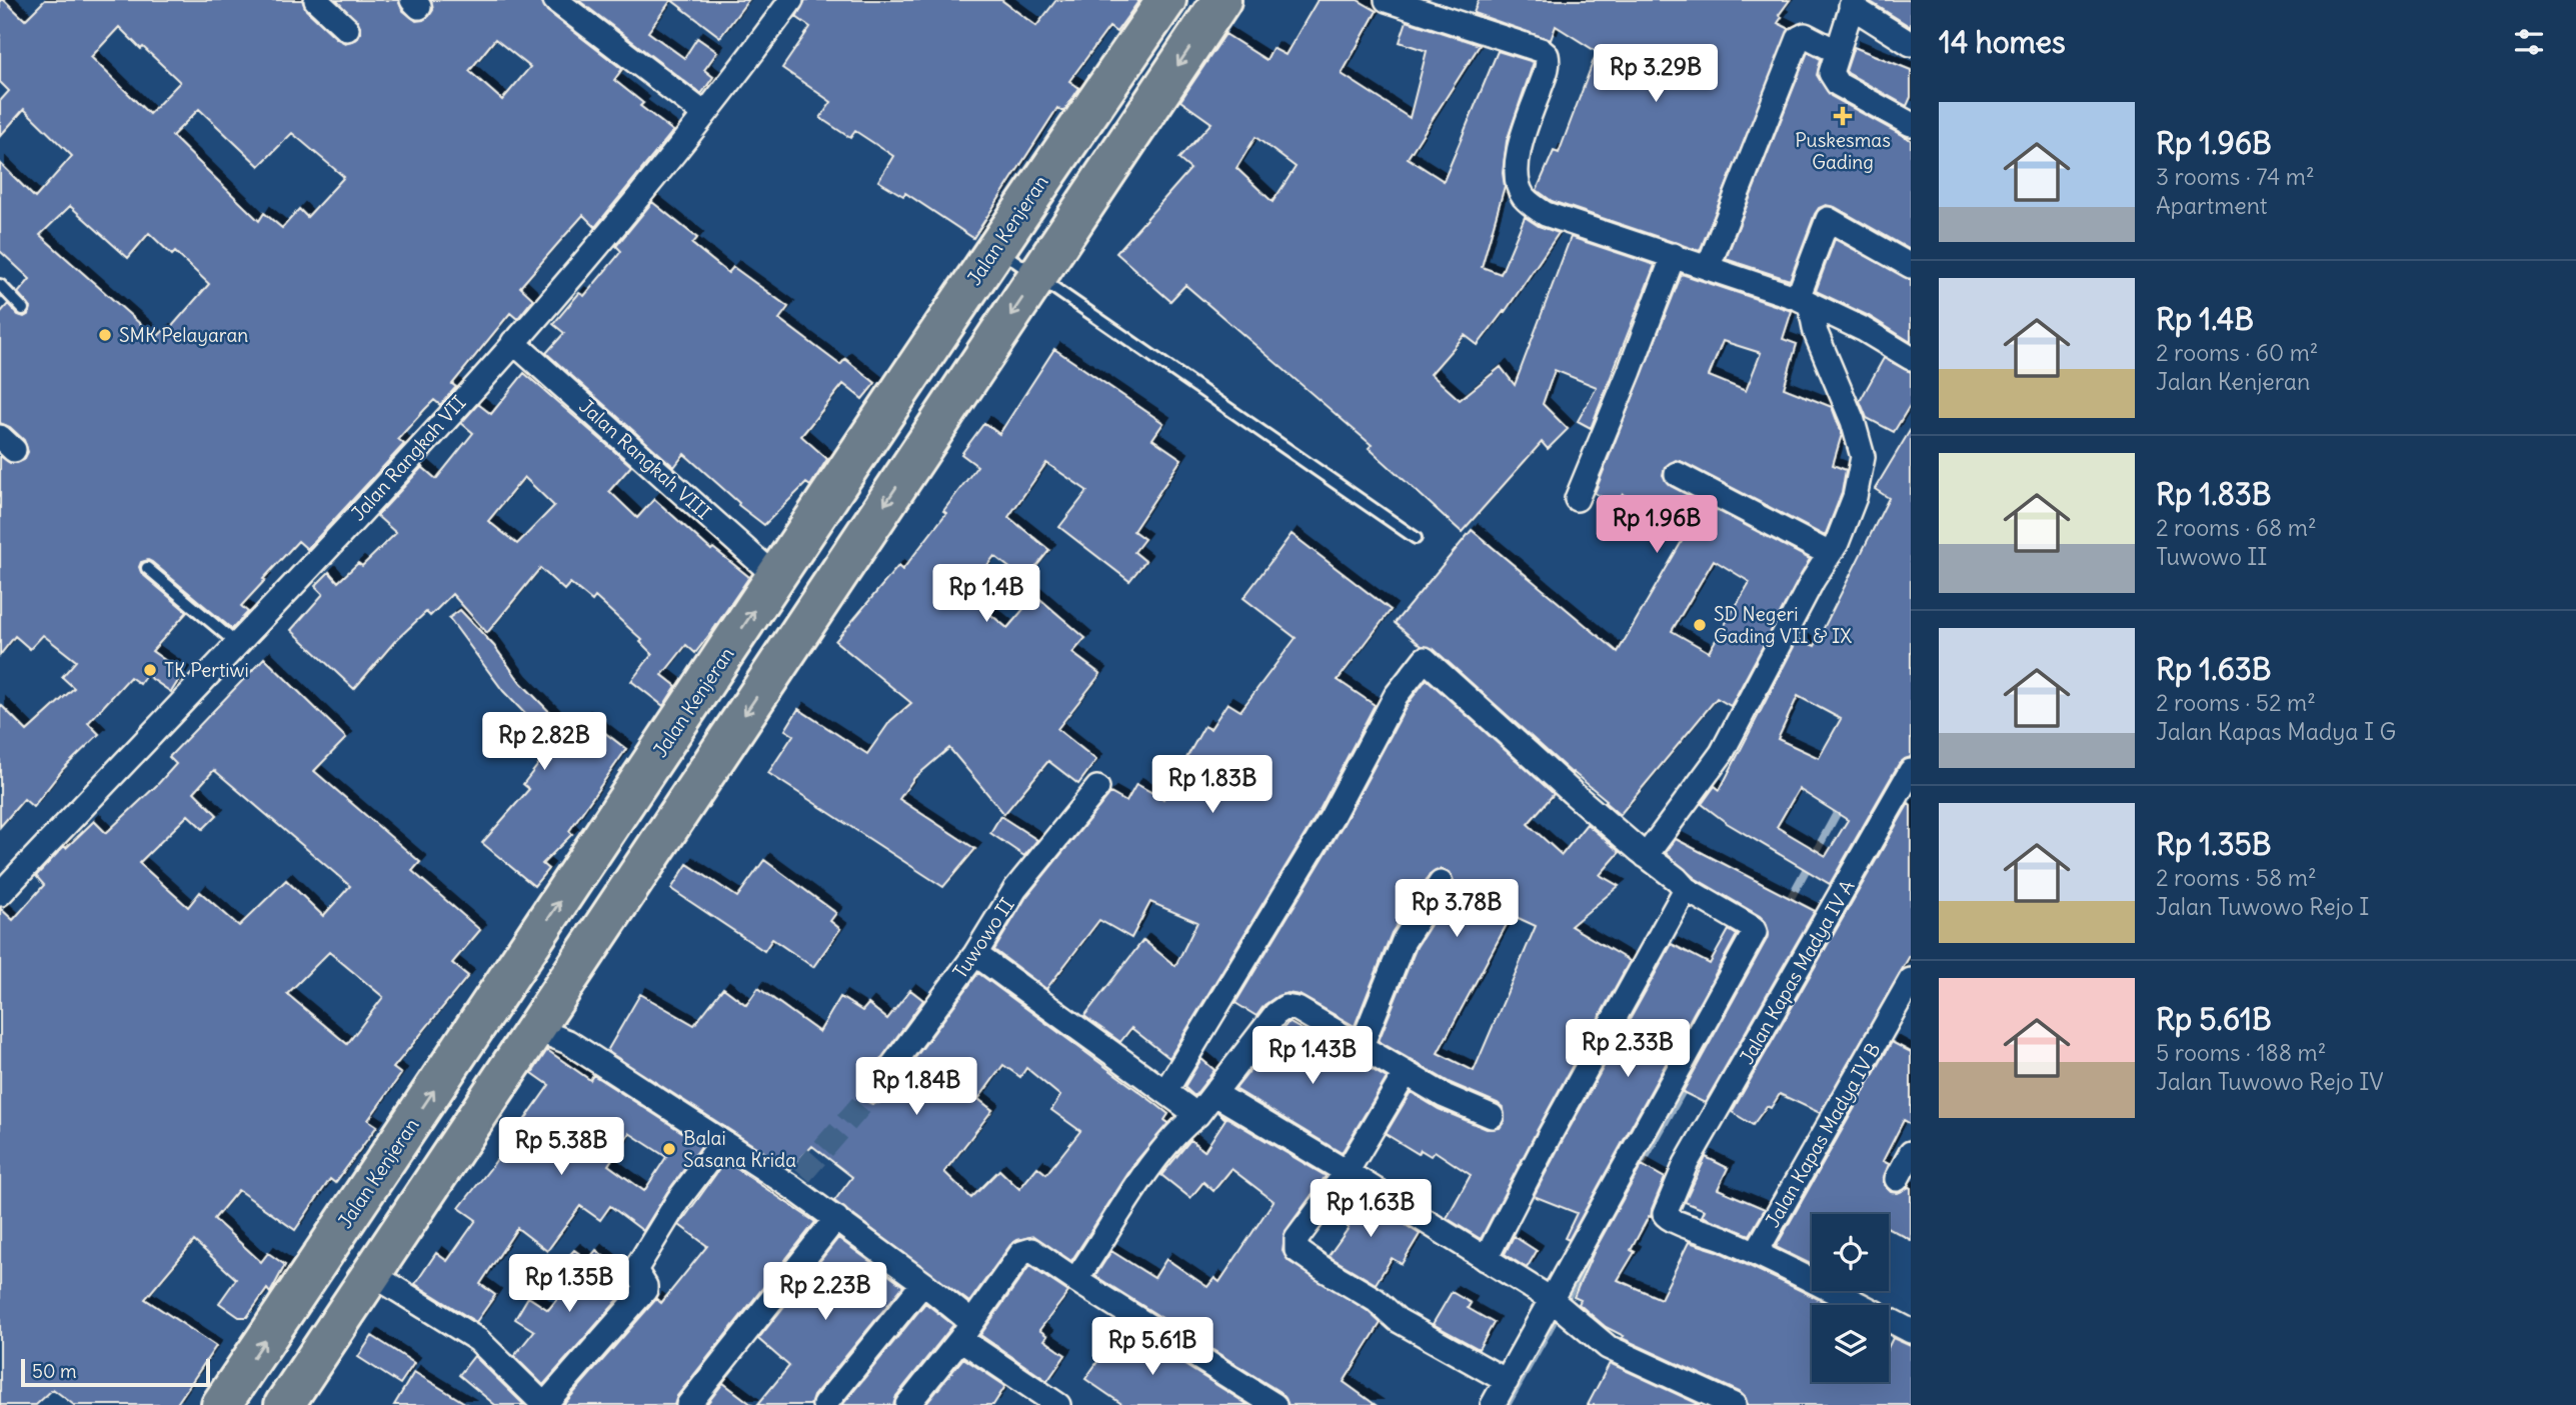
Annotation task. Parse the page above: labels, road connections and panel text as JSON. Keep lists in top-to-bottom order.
{
  "streets": {
    "highway": ["Jalan Kenjeran"],
    "street": [
      "Jalan Rangkah VII",
      "Jalan Rangkah VIII",
      "Tuwowo II",
      "Jalan Kapas Madya IV A",
      "Jalan Kapas Madya IV B"
    ]
  },
  "crossings": [
    ["Jalan Kenjeran", "Jalan Rangkah VIII"],
    ["Jalan Rangkah VII", "Jalan Rangkah VIII"],
    ["Jalan Kapas Madya IV A", "Jalan Kapas Madya IV B"]
  ],
  "places": {
    "health": ["Puskesmas Gading"],
    "other": [
      "SMK Pelayaran",
      "SD Negeri Gading VII & IX",
      "TK Pertiwi",
      "Balai Sasana Krida"
    ]
  },
  "scale_bar": "50 m",
  "page": {
    "heading": "14 homes",
    "price": [
      "Rp 3.29B",
      "Rp 1.96B",
      "Rp 1.4B",
      "Rp 2.82B",
      "Rp 1.83B",
      "Rp 3.78B",
      "Rp 2.33B",
      "Rp 1.43B",
      "Rp 1.84B",
      "Rp 5.38B",
      "Rp 1.63B",
      "Rp 1.35B",
      "Rp 2.23B",
      "Rp 5.61B"
    ],
    "list": [
      {
        "name": "Rp 1.96B",
        "note": "3 rooms · 74 m² · Apartment"
      },
      {
        "name": "Rp 1.4B",
        "note": "2 rooms · 60 m² · Jalan Kenjeran"
      },
      {
        "name": "Rp 1.83B",
        "note": "2 rooms · 68 m² · Tuwowo II"
      },
      {
        "name": "Rp 1.63B",
        "note": "2 rooms · 52 m² · Jalan Kapas Madya I G"
      },
      {
        "name": "Rp 1.35B",
        "note": "2 rooms · 58 m² · Jalan Tuwowo Rejo I"
      },
      {
        "name": "Rp 5.61B",
        "note": "5 rooms · 188 m² · Jalan Tuwowo Rejo IV"
      }
    ],
    "scale": "50 m"
  }
}
